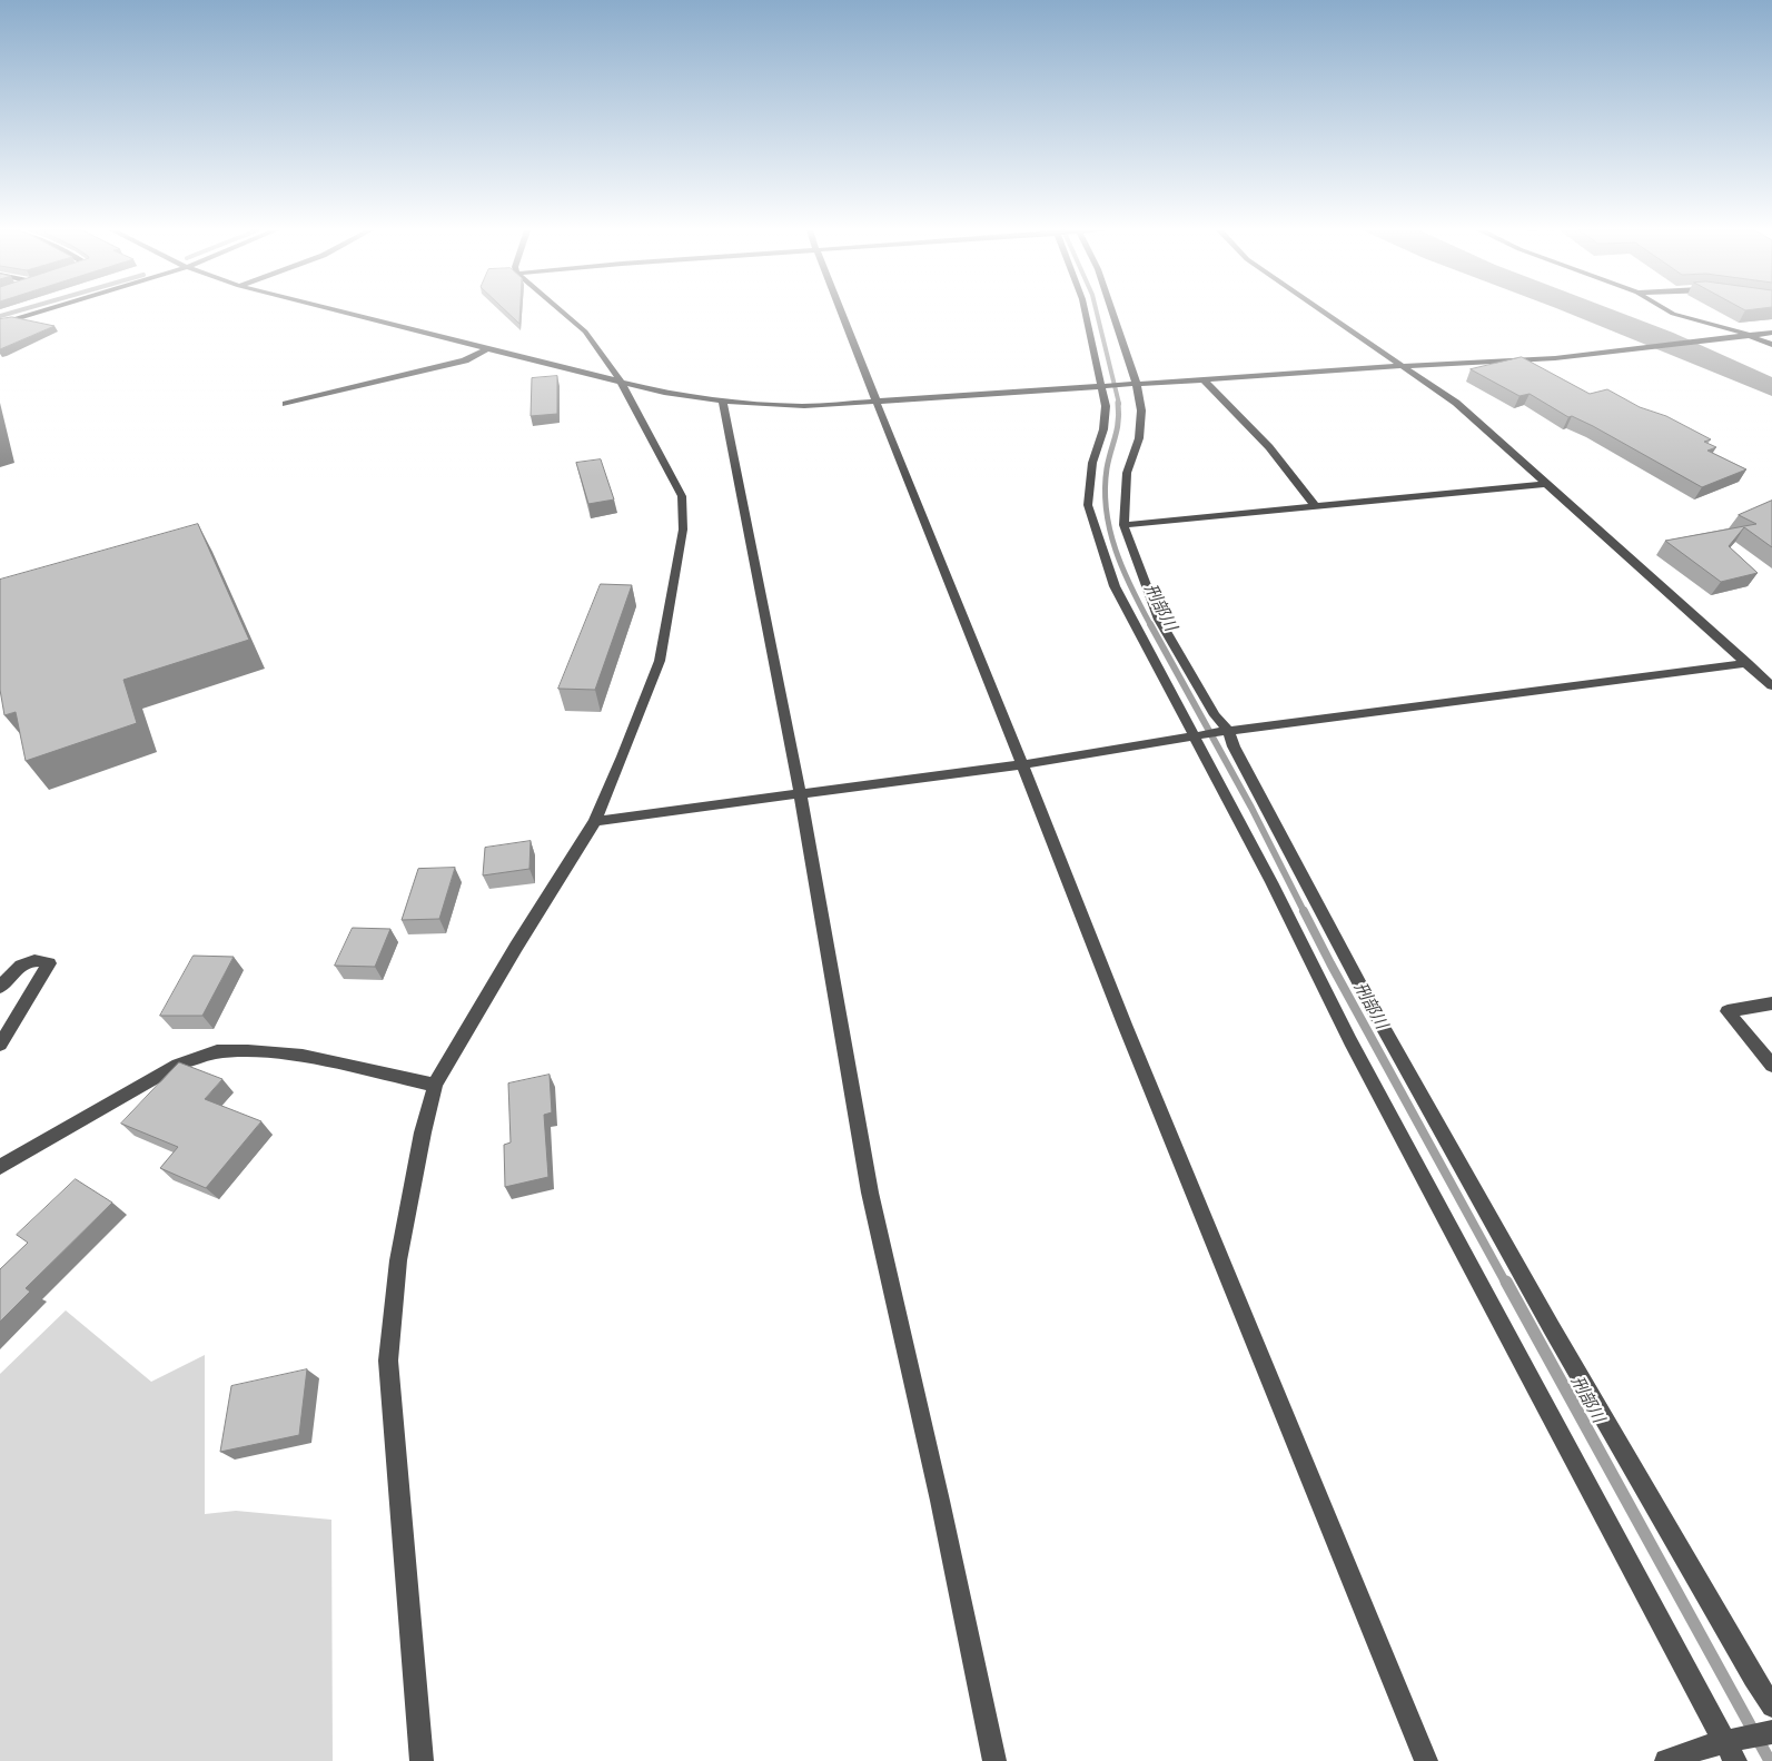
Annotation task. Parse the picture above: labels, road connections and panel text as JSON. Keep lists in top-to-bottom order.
{
  "water": ["刑部川"]
}
